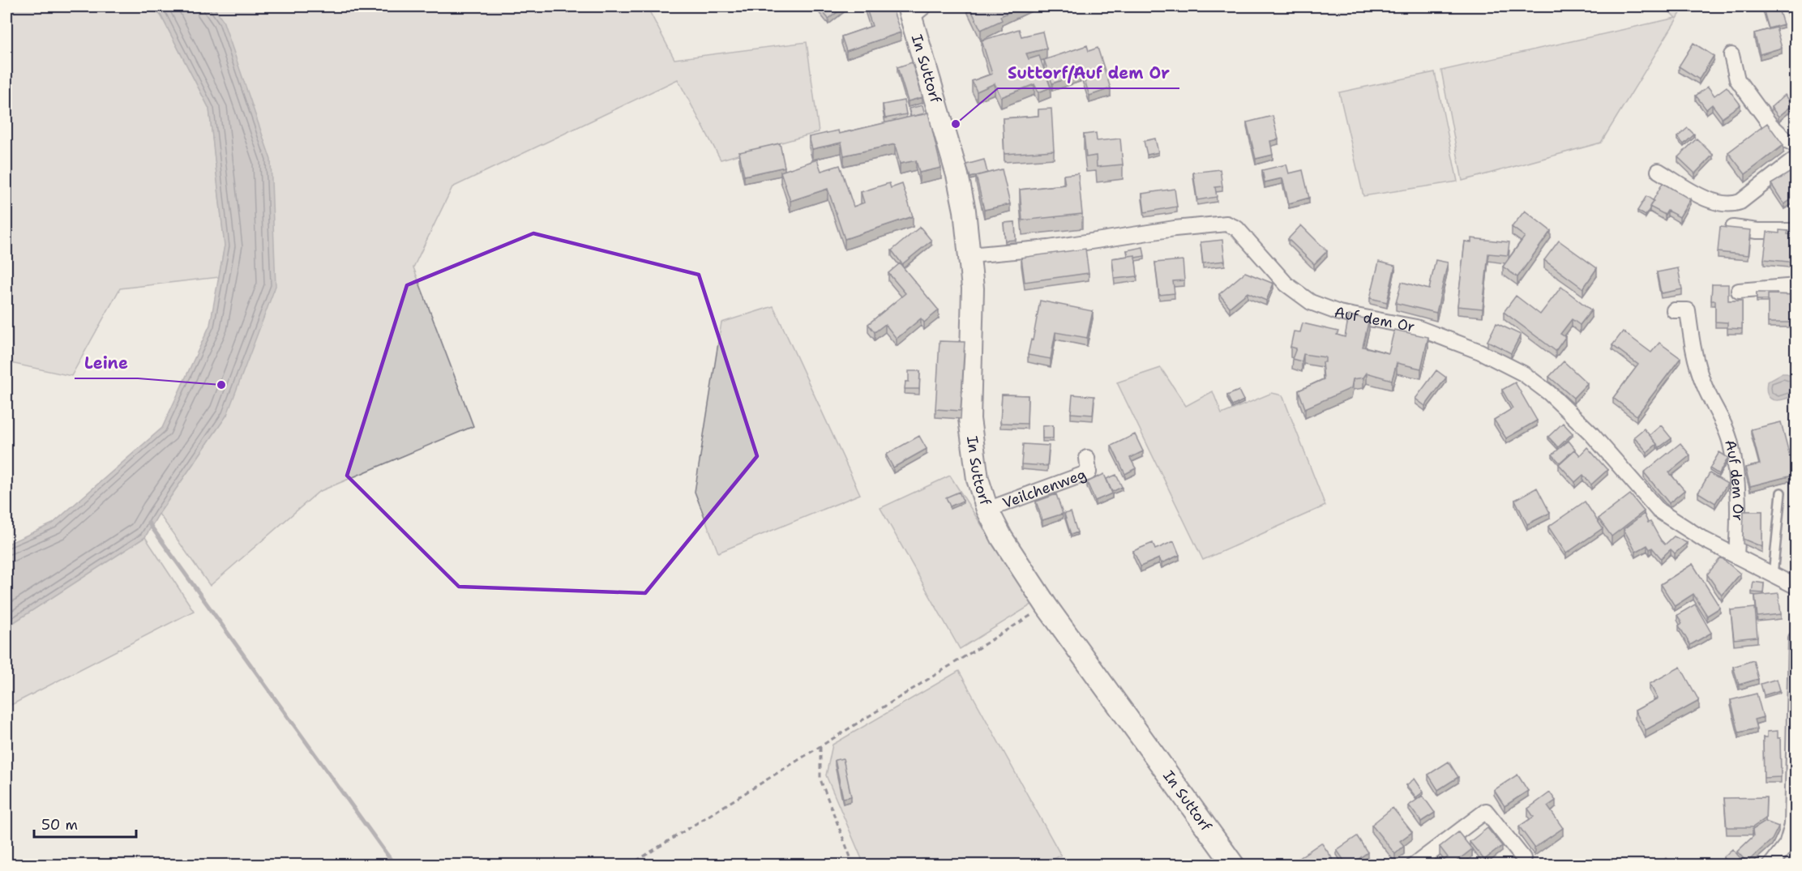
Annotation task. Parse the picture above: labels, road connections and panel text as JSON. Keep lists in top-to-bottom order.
{
  "streets": {
    "main road": ["In Suttorf"],
    "street": ["Auf dem Or", "Veilchenweg"]
  },
  "crossings": [
    ["In Suttorf", "Auf dem Or"],
    ["In Suttorf", "Veilchenweg"]
  ],
  "places": ["Suttorf/Auf dem Or", "Leine"],
  "scale_bar": "50 m"
}
